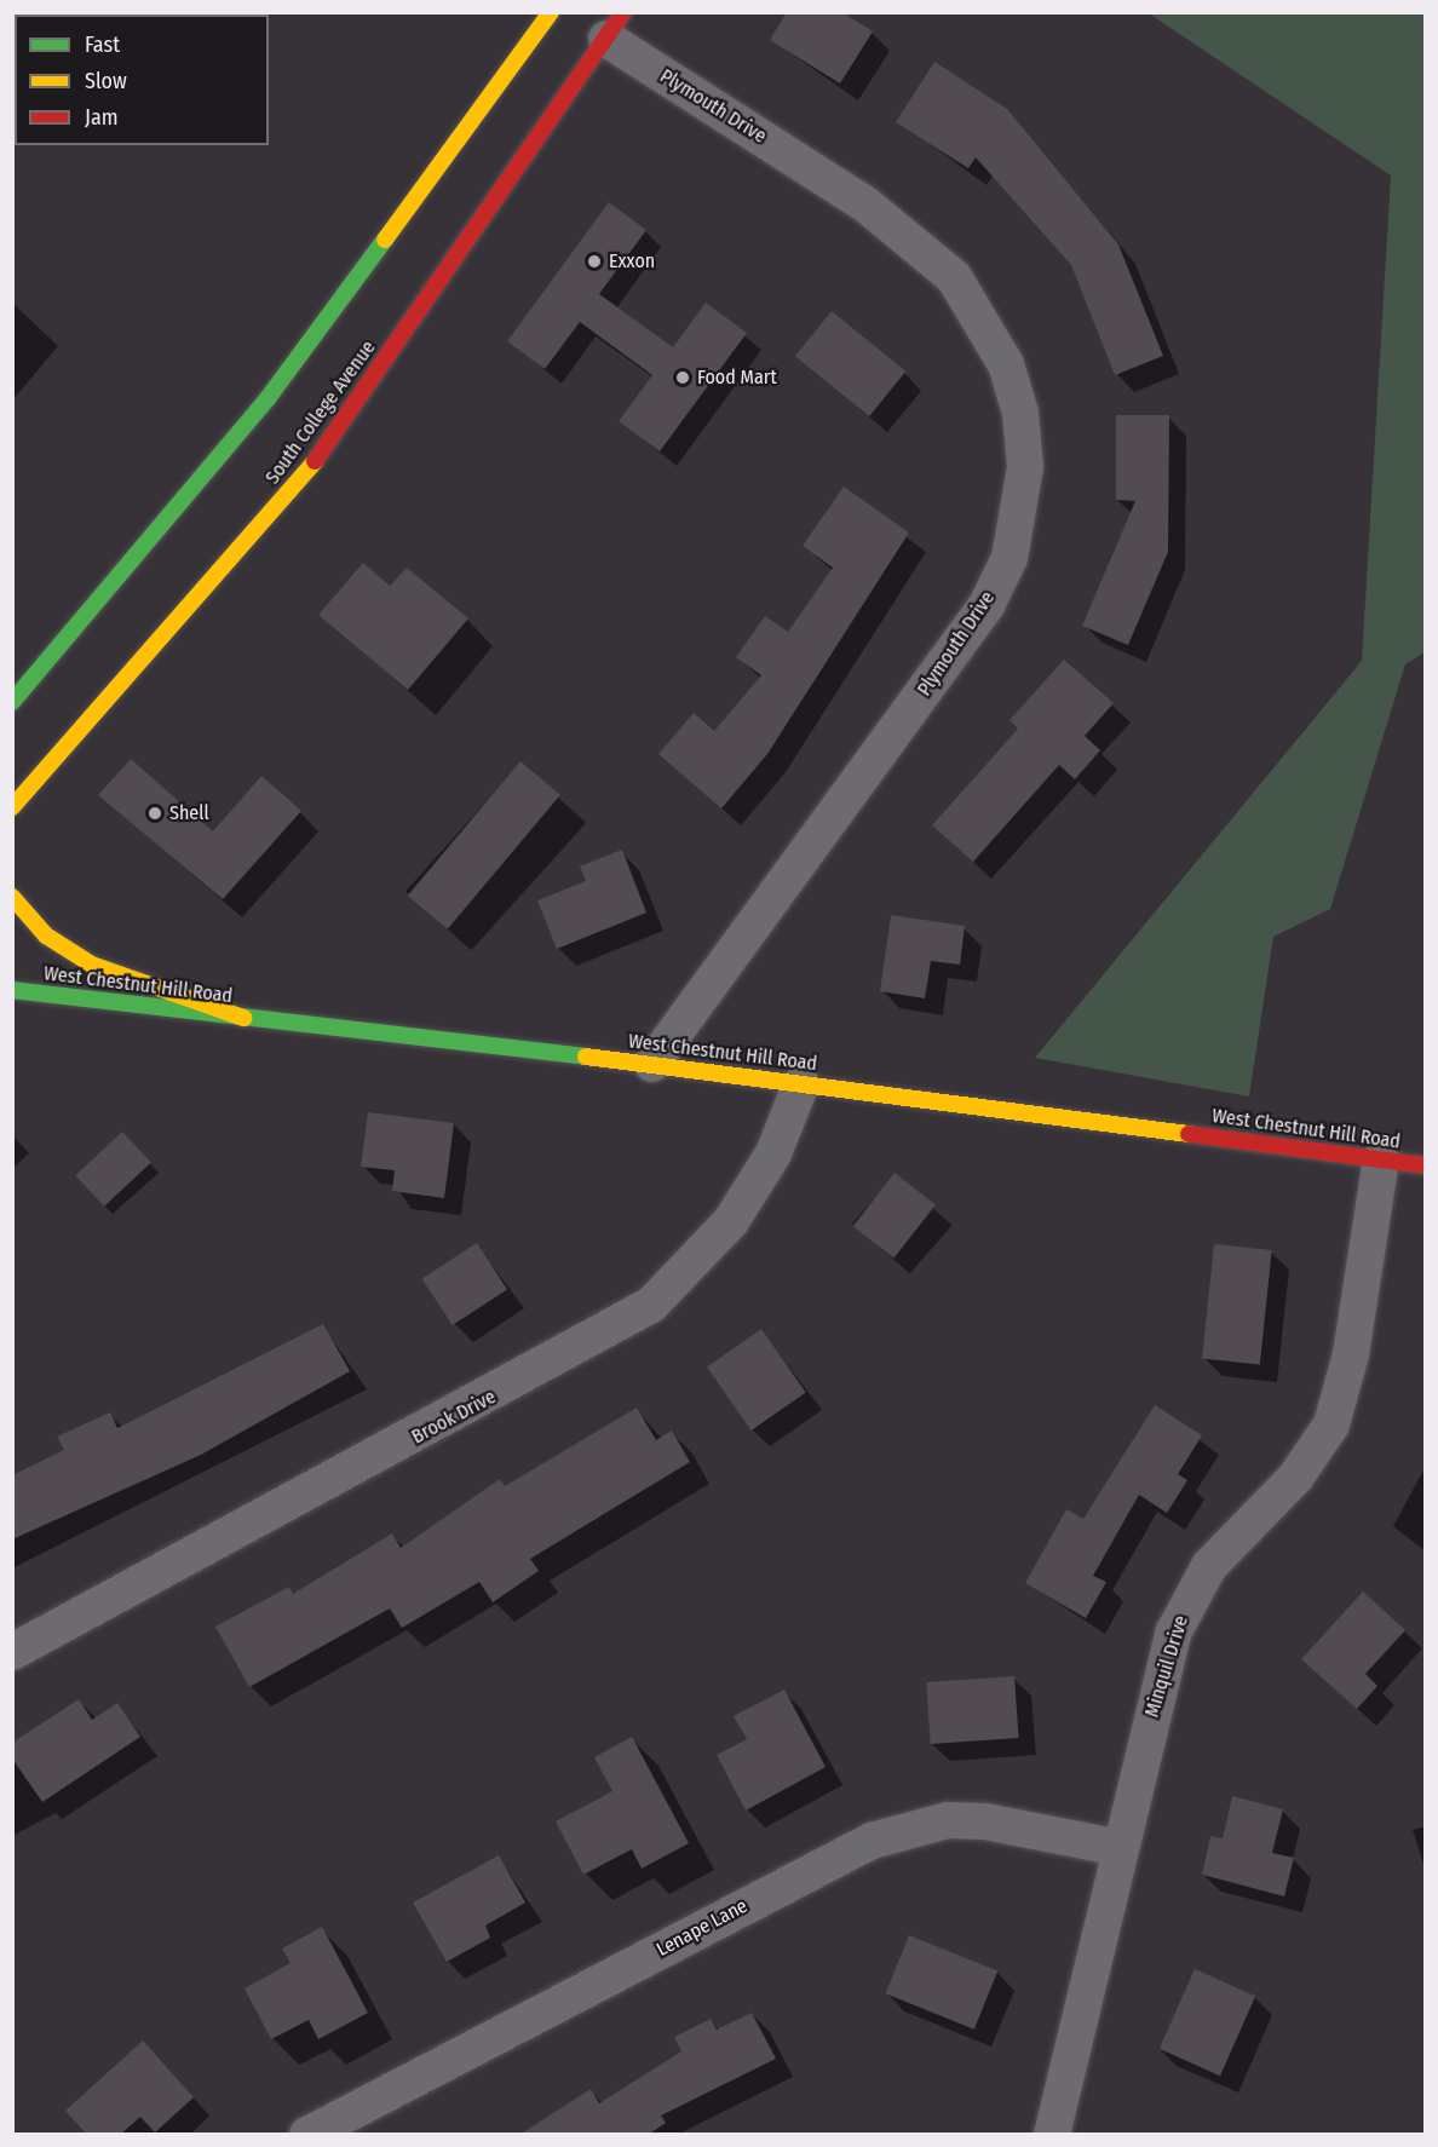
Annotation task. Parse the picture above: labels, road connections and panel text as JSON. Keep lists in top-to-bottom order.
{
  "streets": {
    "main road": ["South College Avenue", "West Chestnut Hill Road"],
    "street": [
      "Plymouth Drive",
      "Brook Drive",
      "Minquil Drive",
      "Lenape Lane"
    ]
  },
  "crossings": [
    ["Plymouth Drive", "South College Avenue"],
    ["Plymouth Drive", "West Chestnut Hill Road"],
    ["West Chestnut Hill Road", "Brook Drive"],
    ["West Chestnut Hill Road", "Minquil Drive"],
    ["Minquil Drive", "Lenape Lane"]
  ],
  "places": ["Exxon", "Food Mart", "Shell"],
  "legend": ["Fast", "Slow", "Jam"]
}
